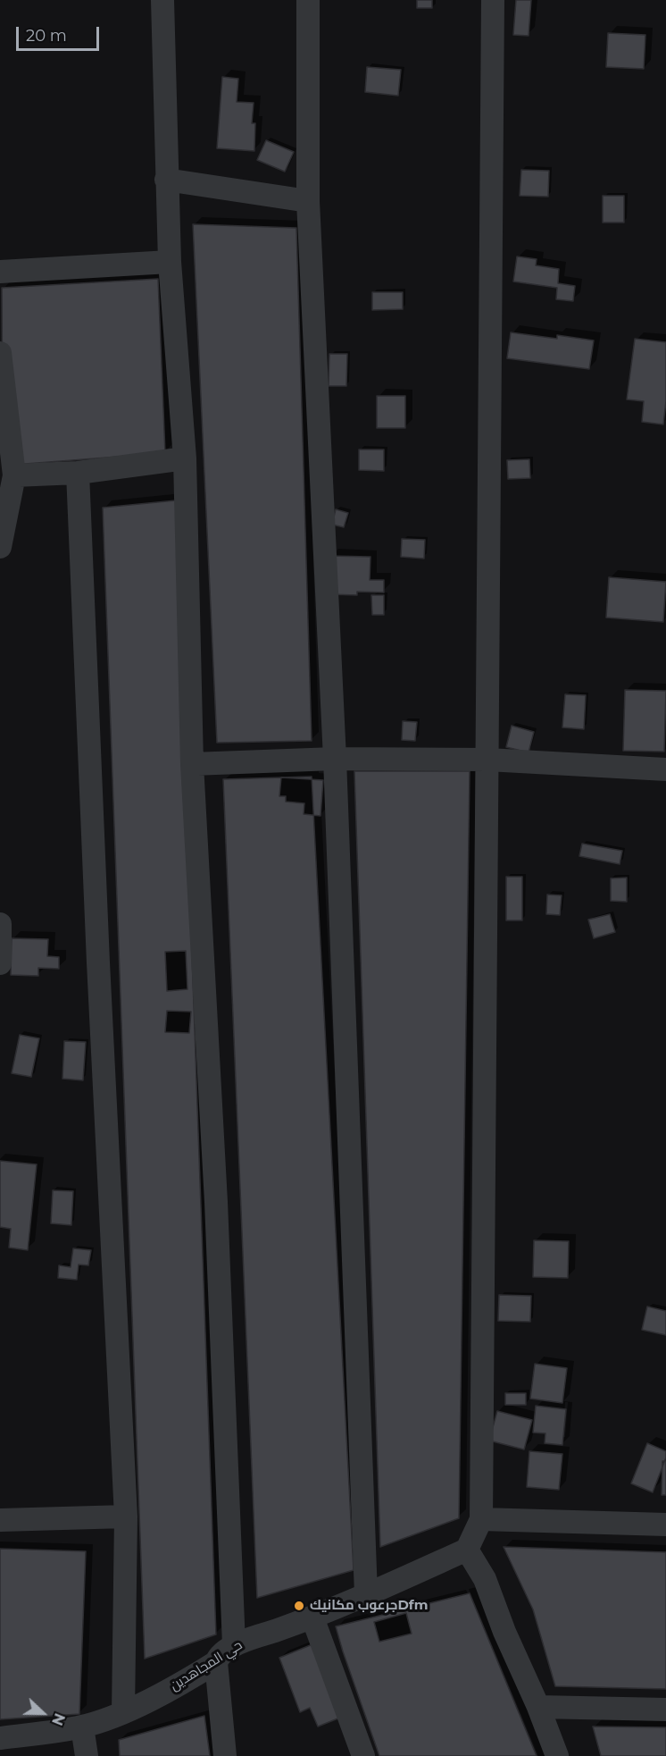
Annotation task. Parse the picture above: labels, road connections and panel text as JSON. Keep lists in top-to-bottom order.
{
  "streets": {
    "street": ["حي المجاهدين"]
  },
  "places": ["جرعوب مكانيكDfm"],
  "scale_bar": "20 m",
  "north": "right"
}
